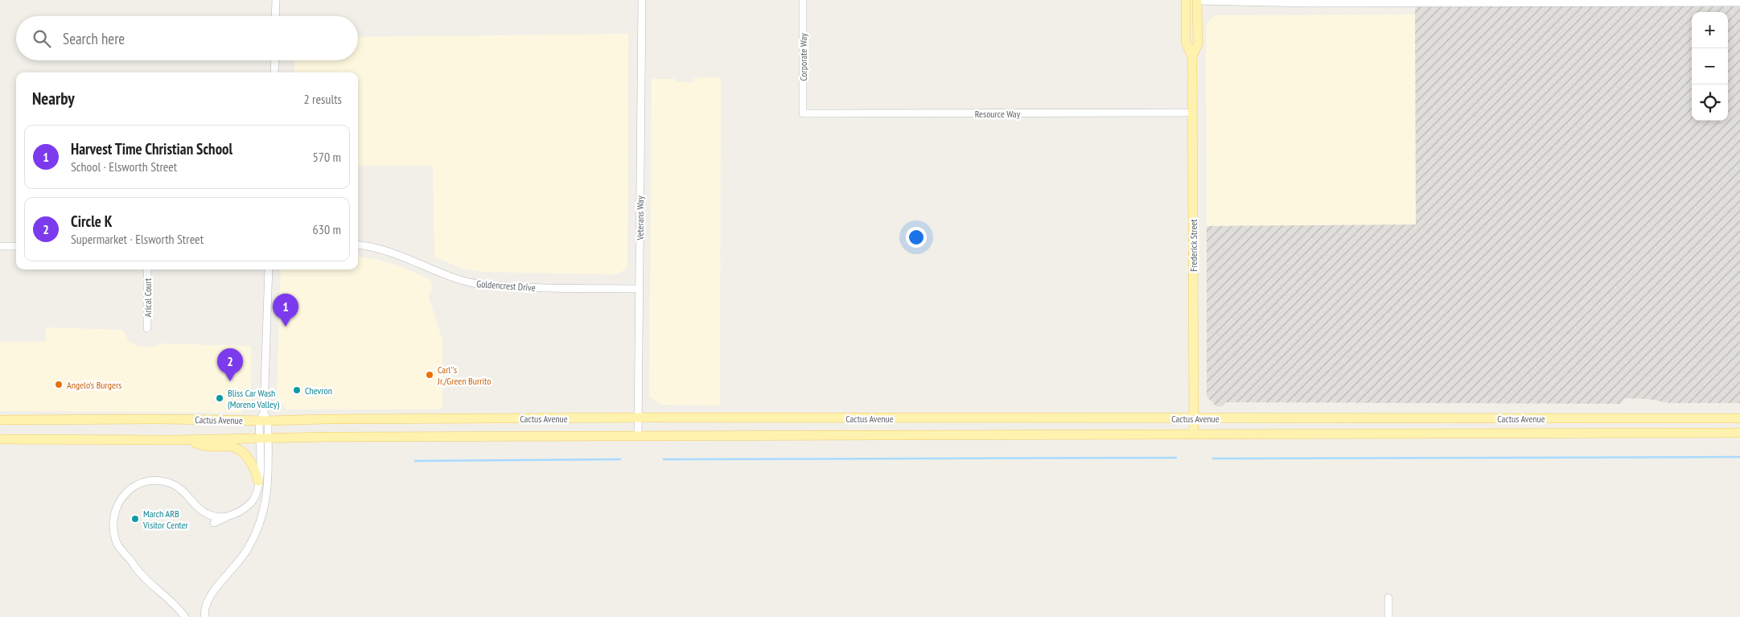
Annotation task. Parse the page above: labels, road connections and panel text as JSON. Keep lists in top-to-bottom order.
{
  "streets": {
    "main road": ["Frederick Street", "Cactus Avenue"],
    "street": [
      "Corporate Way",
      "Resource Way",
      "Veterans Way",
      "Goldencrest Drive",
      "Arical Court"
    ]
  },
  "crossings": [
    ["Corporate Way", "Resource Way"],
    ["Resource Way", "Frederick Street"],
    ["Veterans Way", "Goldencrest Drive"],
    ["Veterans Way", "Cactus Avenue"],
    ["Frederick Street", "Cactus Avenue"]
  ],
  "places": [
    "Carl''s Jr./Green Burrito",
    "Angelo's Burgers",
    "Chevron",
    "Bliss Car Wash (Moreno Valley)",
    "March ARB Visitor Center"
  ],
  "page": {
    "map_buttons": ["+", "−"],
    "search": "Search here",
    "heading": ["Nearby", "2 results"],
    "list": [
      {
        "mark": "1",
        "name": "Harvest Time Christian School",
        "note": "School · Elsworth Street",
        "value": "570 m"
      },
      {
        "mark": "2",
        "name": "Circle K",
        "note": "Supermarket · Elsworth Street",
        "value": "630 m"
      }
    ],
    "pins": ["1", "2"]
  }
}
